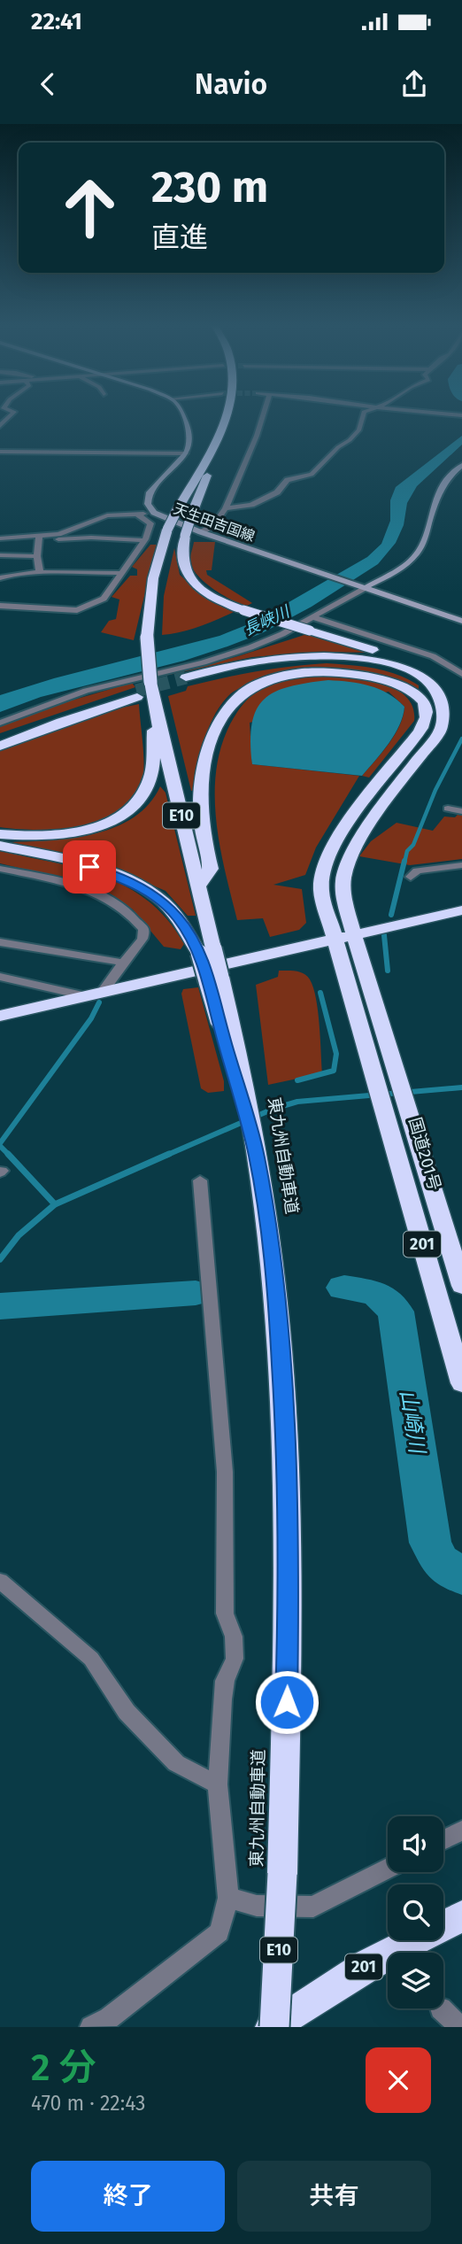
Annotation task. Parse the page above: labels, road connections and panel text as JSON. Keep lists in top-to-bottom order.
{
  "streets": {
    "highway": [
      "E10",
      "国道201号",
      "東九州自動車道",
      "201"
    ],
    "main road": ["天生田吉国線"]
  },
  "crossings": [
    ["E10", "東九州自動車道"],
    ["東九州自動車道", "201"]
  ],
  "water": ["長峡川", "山崎川"],
  "page": {
    "status": "22:41",
    "header": "Navio",
    "turn": ["230 m", "直進"],
    "heading": ["2 分", "470 m · 22:43"],
    "buttons": ["終了", "共有"]
  }
}
